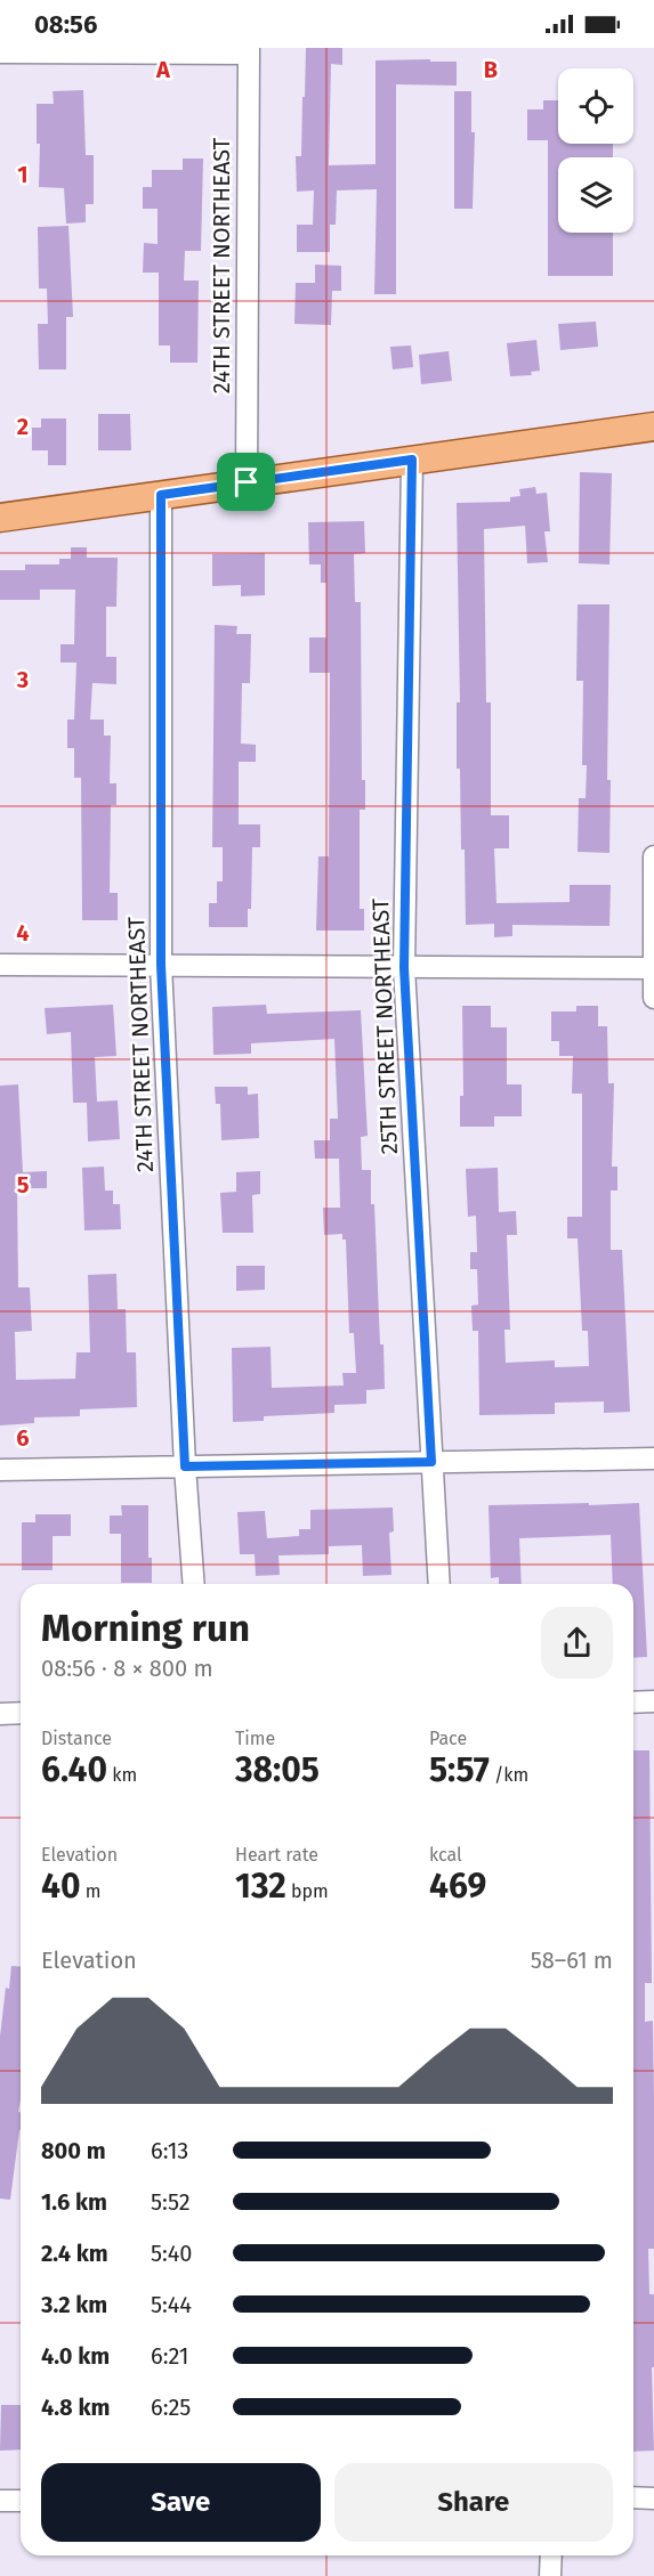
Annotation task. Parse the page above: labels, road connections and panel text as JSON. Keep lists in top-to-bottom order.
{
  "streets": {
    "street": ["24TH STREET NORTHEAST", "25TH STREET NORTHEAST"]
  },
  "page": {
    "status": "08:56",
    "heading": ["Morning run", "08:56 · 8 × 800 m"],
    "stats": [
      ["Distance", "6.40 km"],
      ["Time", "38:05"],
      ["Pace", "5:57 /km"],
      ["Elevation", "40 m"],
      ["Heart rate", "132 bpm"],
      ["kcal", "469"]
    ],
    "chart": ["Elevation", "58–61 m"],
    "list": [
      {
        "name": "800 m",
        "note": "6:13"
      },
      {
        "name": "1.6 km",
        "note": "5:52"
      },
      {
        "name": "2.4 km",
        "note": "5:40"
      },
      {
        "name": "3.2 km",
        "note": "5:44"
      },
      {
        "name": "4.0 km",
        "note": "6:21"
      },
      {
        "name": "4.8 km",
        "note": "6:25"
      }
    ],
    "buttons": ["Save", "Share"]
  },
  "grid": {
    "columns": ["A", "B"],
    "rows": [
      "1",
      "2",
      "3",
      "4",
      "5",
      "6"
    ]
  }
}
